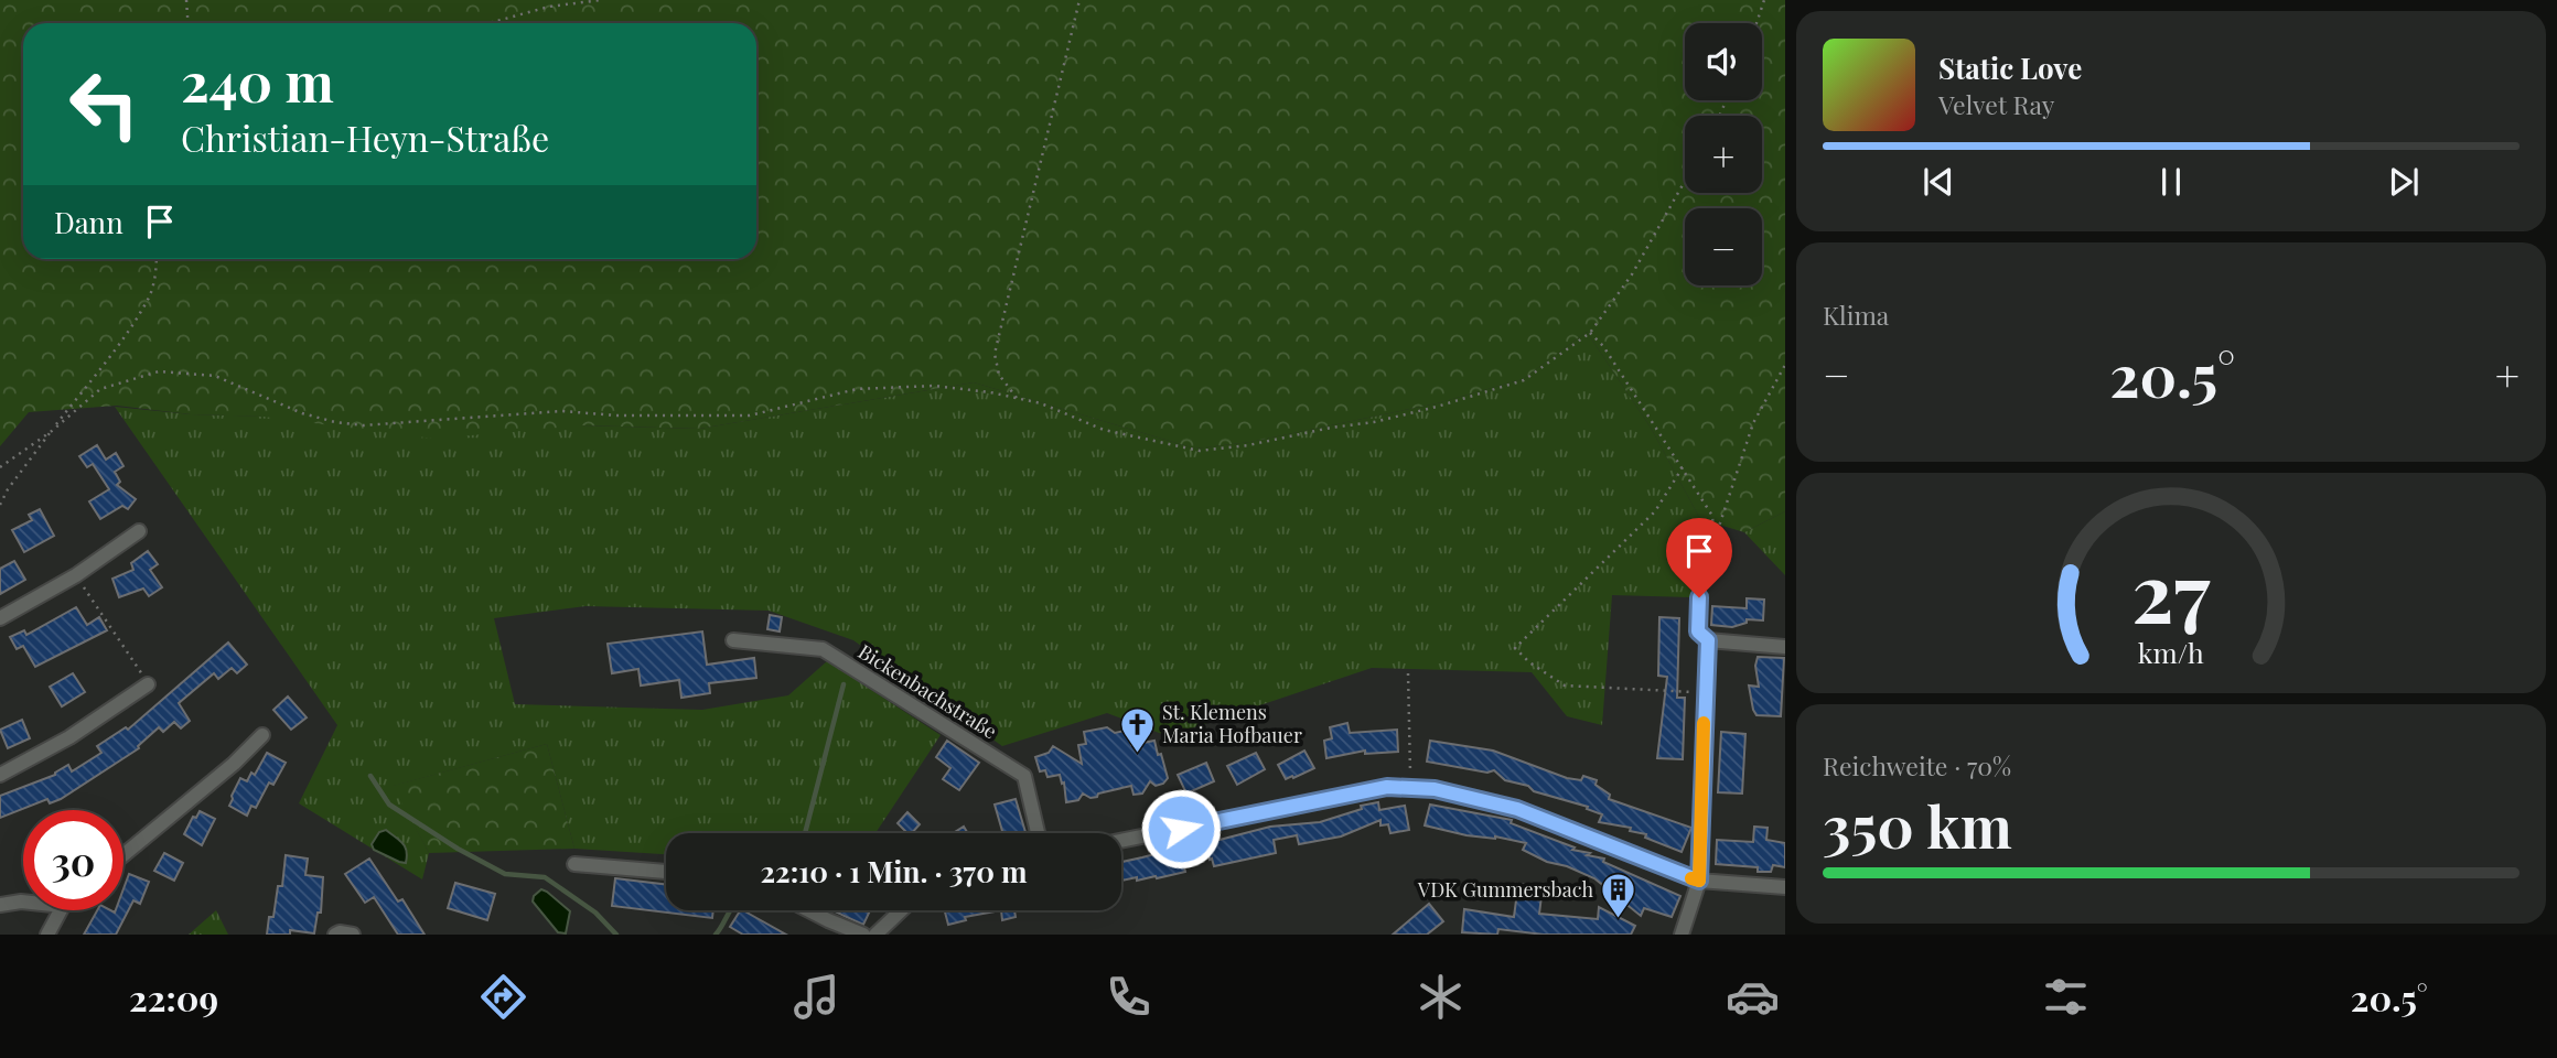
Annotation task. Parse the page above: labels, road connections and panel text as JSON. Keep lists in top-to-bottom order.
{
  "streets": {
    "street": ["Bickenbachstraße"]
  },
  "places": {
    "church": ["St. Klemens Maria Hofbauer"],
    "building": ["VDK Gummersbach"]
  },
  "page": {
    "map_buttons": ["+", "−"],
    "turn": ["240 m", "Christian-Heyn-Straße"],
    "song": ["Static Love", "Velvet Ray"],
    "then": "Dann",
    "tile": [
      "Klima",
      ["Reichweite · 70%", "350 km"]
    ],
    "heat": ["−", "20.5°", "+"],
    "limit": "30",
    "trip": "22:10 · 1 Min. · 370 m",
    "tabs": ["22:09", "20.5°"],
    "gauge": ["27", "km/h"]
  }
}
